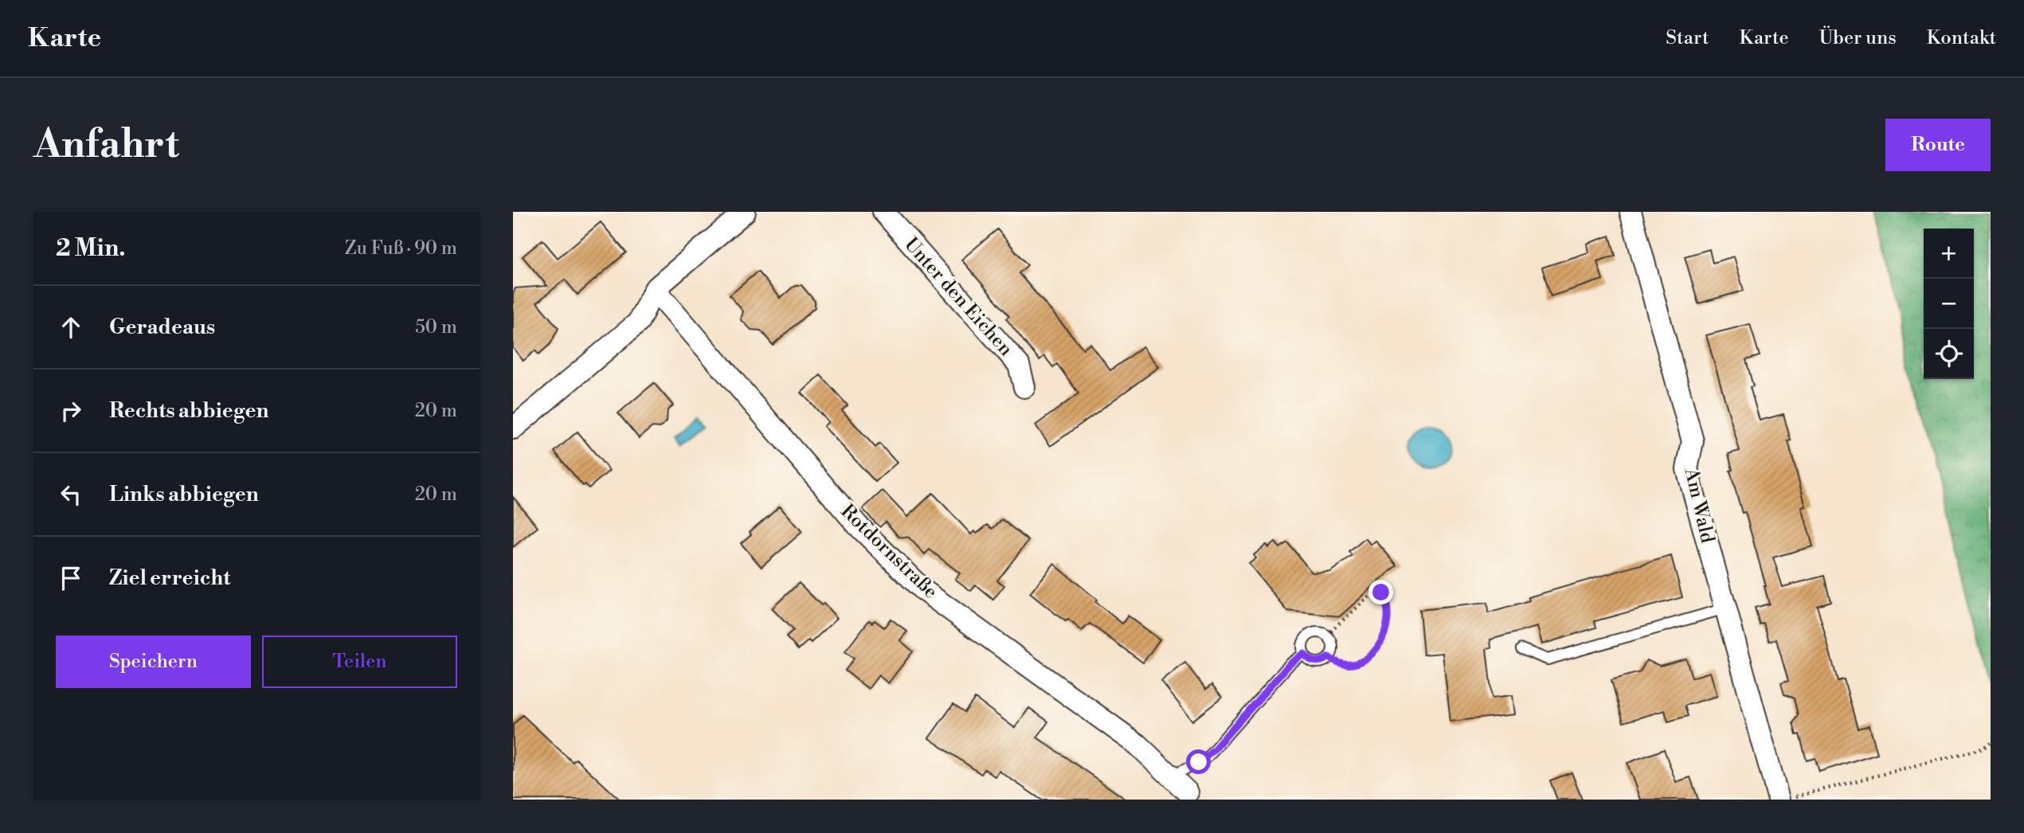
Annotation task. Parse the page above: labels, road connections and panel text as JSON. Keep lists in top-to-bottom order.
{
  "streets": {
    "street": ["Unter den Eichen", "Am Wald", "Rotdornstraße"]
  },
  "page": {
    "header": "Karte",
    "nav": [
      "Start",
      "Karte",
      "Über uns",
      "Kontakt"
    ],
    "buttons": [
      "Route",
      ["Speichern", "Teilen"]
    ],
    "title": "Anfahrt",
    "heading": ["2 Min.", "Zu Fuß · 90 m"],
    "map_buttons": ["+", "−"],
    "list": [
      ["Geradeaus", "50 m"],
      ["Rechts abbiegen", "20 m"],
      ["Links abbiegen", "20 m"],
      "Ziel erreicht"
    ]
  }
}
